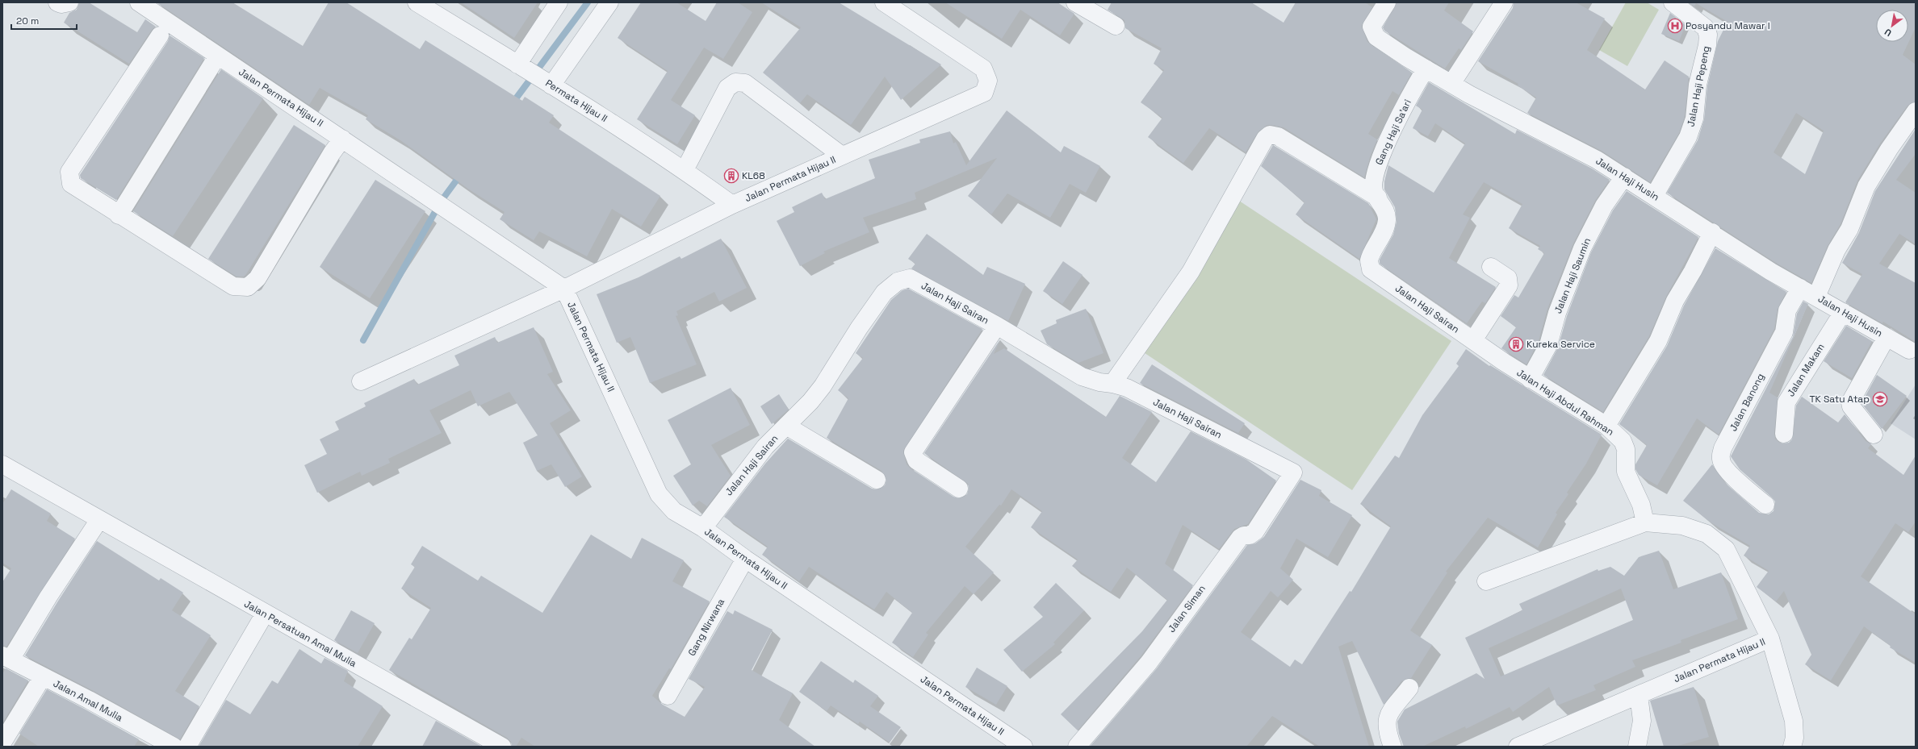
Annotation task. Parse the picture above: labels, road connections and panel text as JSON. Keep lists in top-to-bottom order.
{
  "streets": {
    "street": [
      "Jalan Haji Pepeng",
      "Jalan Permata Hijau II",
      "Permata Hijau II",
      "Gang Haji Sa'ari",
      "Jalan Haji Husin",
      "Jalan Haji Saumin",
      "Jalan Haji Sairan",
      "Jalan Makam",
      "Jalan Haji Abdul Rahman",
      "Jalan Banong",
      "Jalan Siman",
      "Gang Nirwana",
      "Jalan Persatuan Amal Mulia",
      "Jalan Amal Mulia"
    ]
  },
  "crossings": [
    ["Jalan Haji Pepeng", "Jalan Haji Husin"],
    ["Jalan Permata Hijau II", "Permata Hijau II"],
    ["Jalan Permata Hijau II", "Jalan Haji Sairan"],
    ["Jalan Permata Hijau II", "Jalan Haji Abdul Rahman"],
    ["Jalan Permata Hijau II", "Gang Nirwana"],
    ["Gang Haji Sa'ari", "Jalan Haji Husin"],
    ["Gang Haji Sa'ari", "Jalan Haji Sairan"],
    ["Jalan Haji Husin", "Jalan Haji Saumin"],
    ["Jalan Haji Husin", "Jalan Makam"],
    ["Jalan Haji Husin", "Jalan Banong"],
    ["Jalan Haji Saumin", "Jalan Haji Abdul Rahman"],
    ["Jalan Haji Sairan", "Jalan Haji Abdul Rahman"],
    ["Jalan Haji Sairan", "Jalan Siman"]
  ],
  "places": {
    "hospital": ["Posyandu Mawar I"],
    "building": ["KL68", "Kureka Service"],
    "school or university": ["TK Satu Atap"]
  },
  "scale_bar": "20 m",
  "north": "bottom left"
}
